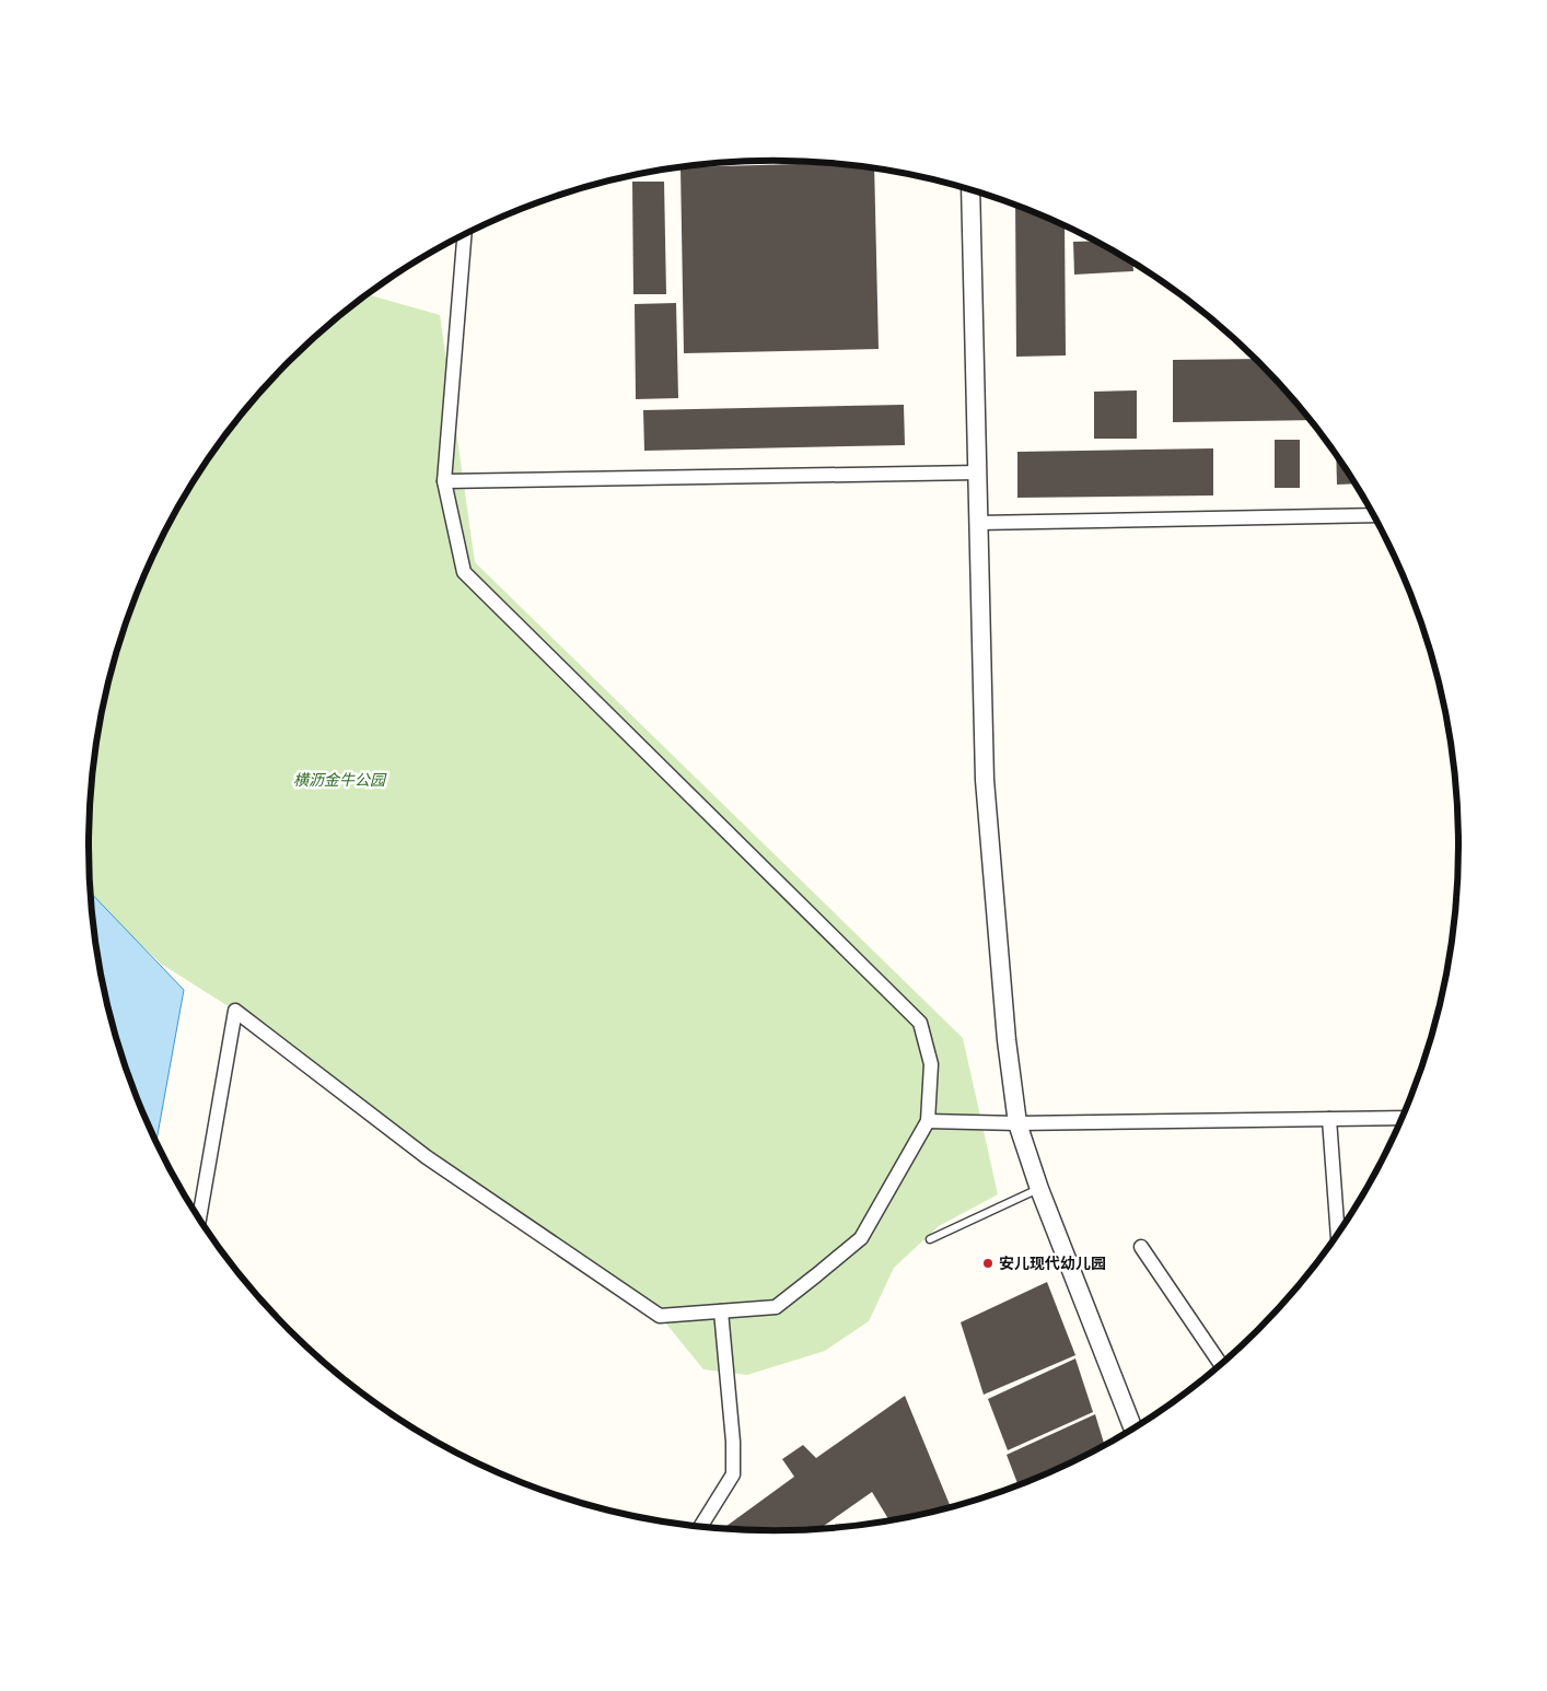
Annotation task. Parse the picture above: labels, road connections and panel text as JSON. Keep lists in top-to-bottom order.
{
  "parks": ["横沥金牛公园"],
  "places": ["安儿现代幼儿园"]
}
